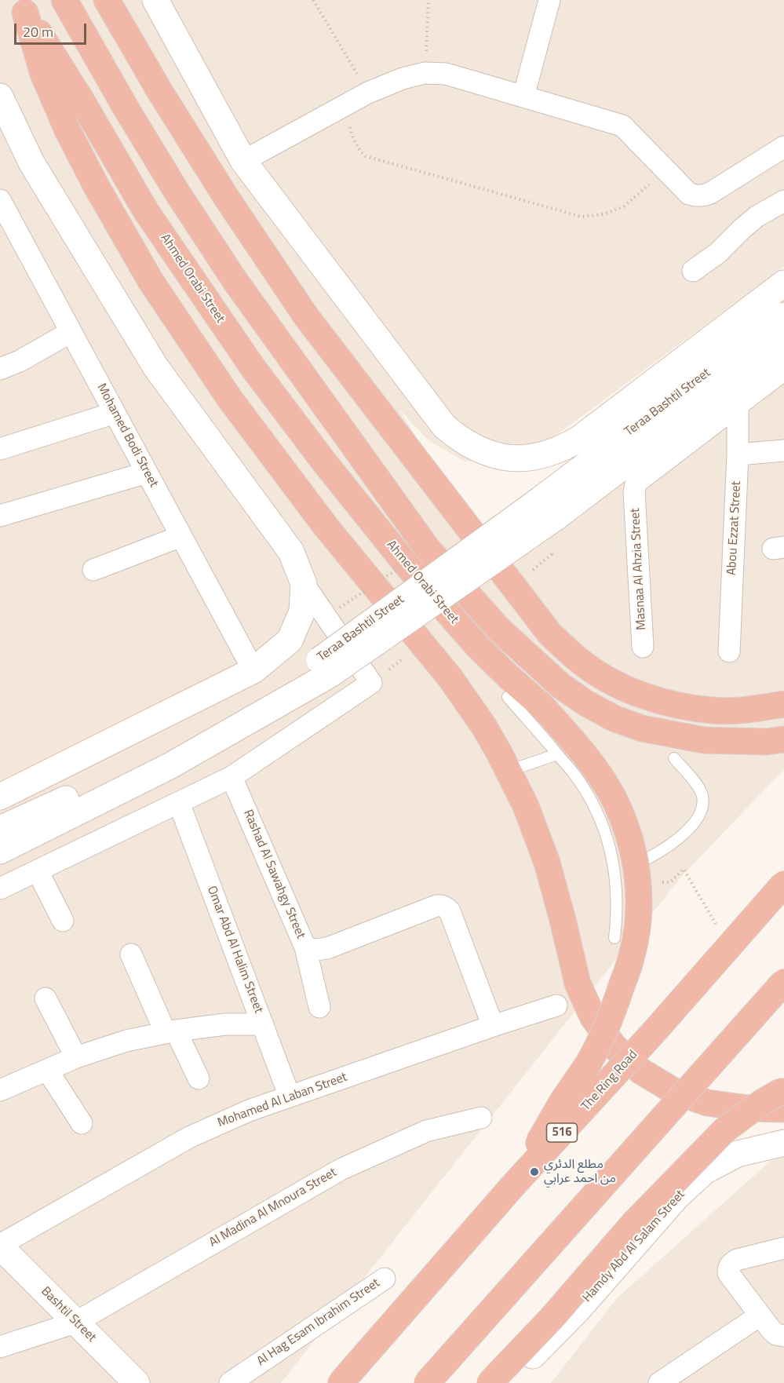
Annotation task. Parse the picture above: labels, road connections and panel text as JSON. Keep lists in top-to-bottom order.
{
  "streets": {
    "highway": ["Ahmed Orabi Street", "The Ring Road", "516"],
    "street": [
      "Teraa Bashtil Street",
      "Mohamed Bodi Street",
      "Abou Ezzat Street",
      "Masnaa Al Ahzia Street",
      "Rashad Al Sawahgy Street",
      "Omar Abd Al Halim Street",
      "Mohamed Al Laban Street",
      "Al Madina Al Mnoura Street",
      "Hamdy Abd Al Salam Street",
      "Bashtil Street",
      "Al Hag Esam Ibrahim Street"
    ]
  },
  "crossings": [
    ["Ahmed Orabi Street", "The Ring Road"],
    ["Abou Ezzat Street", "Masnaa Al Ahzia Street"],
    ["Rashad Al Sawahgy Street", "Mohamed Al Laban Street"],
    ["Omar Abd Al Halim Street", "Mohamed Al Laban Street"],
    ["Mohamed Al Laban Street", "Bashtil Street"],
    ["Al Madina Al Mnoura Street", "Bashtil Street"]
  ],
  "places": ["مطلع الدئري من احمد عرابي"],
  "scale_bar": "20 m"
}
